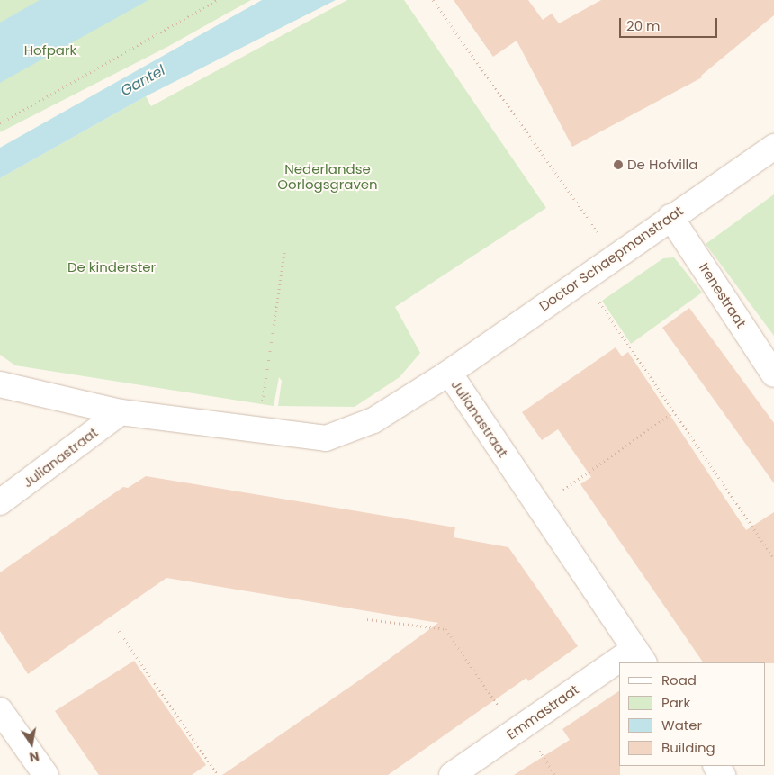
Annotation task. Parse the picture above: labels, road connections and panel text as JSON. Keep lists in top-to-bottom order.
{
  "streets": {
    "street": [
      "Doctor Schaepmanstraat",
      "Irenestraat",
      "Julianastraat",
      "Emmastraat"
    ]
  },
  "crossings": [
    ["Doctor Schaepmanstraat", "Irenestraat"],
    ["Doctor Schaepmanstraat", "Julianastraat"],
    ["Julianastraat", "Emmastraat"]
  ],
  "water": ["Gantel"],
  "parks": ["Hofpark", "Nederlandse Oorlogsgraven", "De kinderster"],
  "places": ["De Hofvilla"],
  "legend": [
    "Road",
    "Park",
    "Water",
    "Building"
  ],
  "scale_bar": "20 m",
  "north": "bottom"
}
